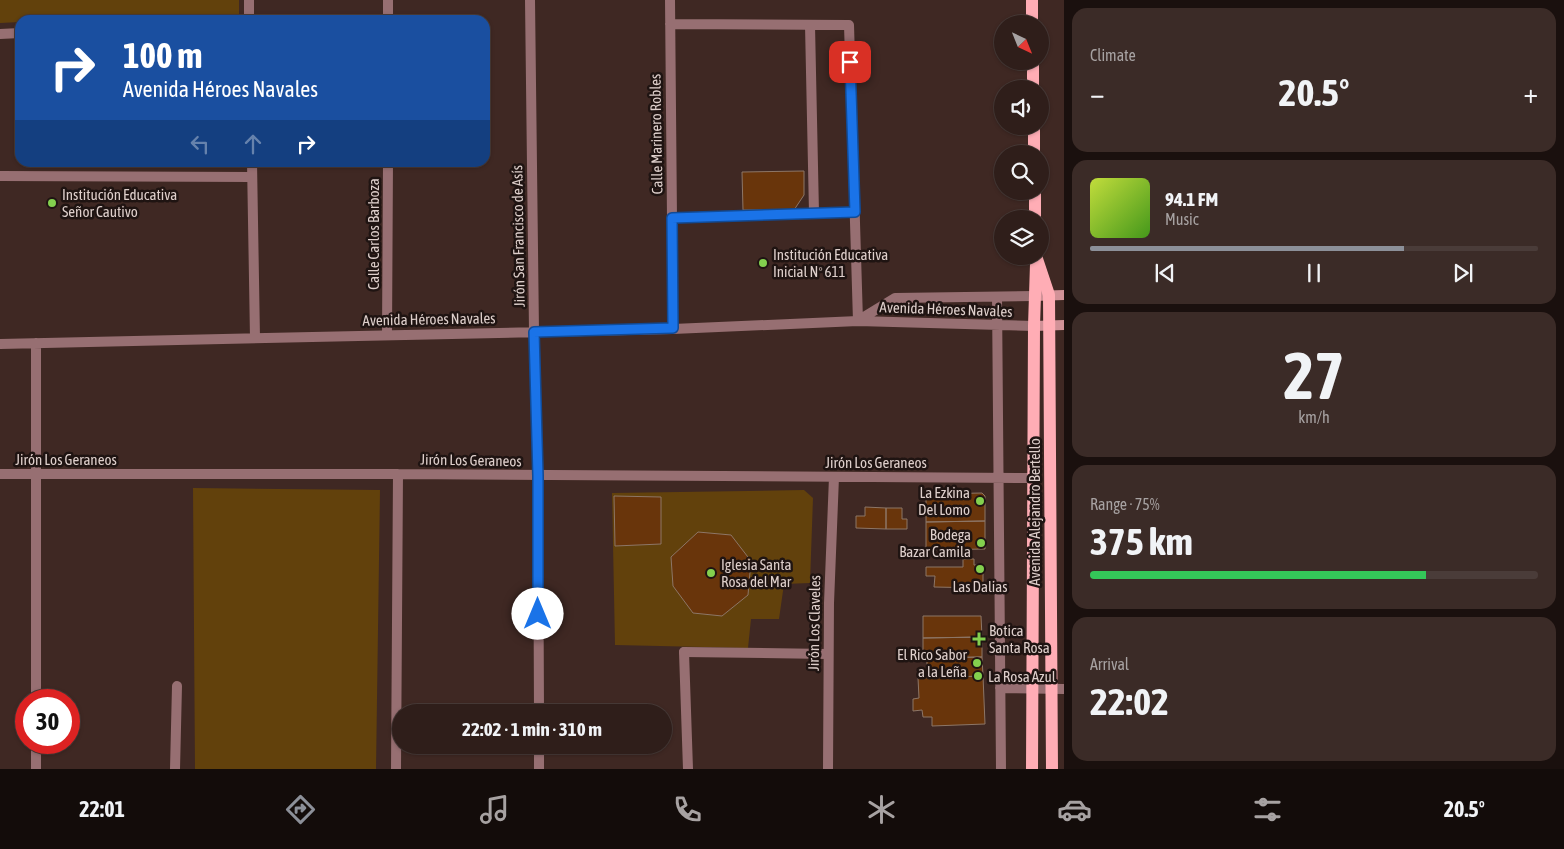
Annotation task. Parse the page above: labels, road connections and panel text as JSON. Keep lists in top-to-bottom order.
{
  "streets": {
    "main road": ["Avenida Alejandro Bertello"],
    "street": [
      "Calle Marinero Robles",
      "Calle Carlos Barboza",
      "Jirón San Francisco de Asís",
      "Avenida Héroes Navales",
      "Jirón Los Geraneos",
      "Jirón Los Claveles"
    ]
  },
  "crossings": [
    ["Calle Marinero Robles", "Avenida Héroes Navales"],
    ["Calle Carlos Barboza", "Avenida Héroes Navales"],
    ["Jirón San Francisco de Asís", "Avenida Héroes Navales"],
    ["Jirón San Francisco de Asís", "Jirón Los Geraneos"],
    ["Avenida Héroes Navales", "Avenida Alejandro Bertello"],
    ["Jirón Los Geraneos", "Avenida Alejandro Bertello"],
    ["Jirón Los Geraneos", "Jirón Los Claveles"]
  ],
  "places": {
    "other": [
      "Institución Educativa Señor Cautivo",
      "Institución Educativa Inicial Nº 611",
      "La Ezkina Del Lomo",
      "Bodega Bazar Camila",
      "Las Dalias",
      "Iglesia Santa Rosa del Mar",
      "El Rico Sabor a la Leña",
      "La Rosa Azul"
    ],
    "health": ["Botica Santa Rosa"]
  },
  "north": "bottom right",
  "page": {
    "tile": [
      "Climate",
      ["27", "km/h"],
      ["Range · 75%", "375 km"],
      ["Arrival", "22:02"]
    ],
    "turn": ["100 m", "Avenida Héroes Navales"],
    "heat": ["−", "20.5°", "+"],
    "song": ["94.1 FM", "Music"],
    "limit": "30",
    "trip": "22:02 · 1 min · 310 m",
    "tabs": ["22:01", "20.5°"]
  }
}
